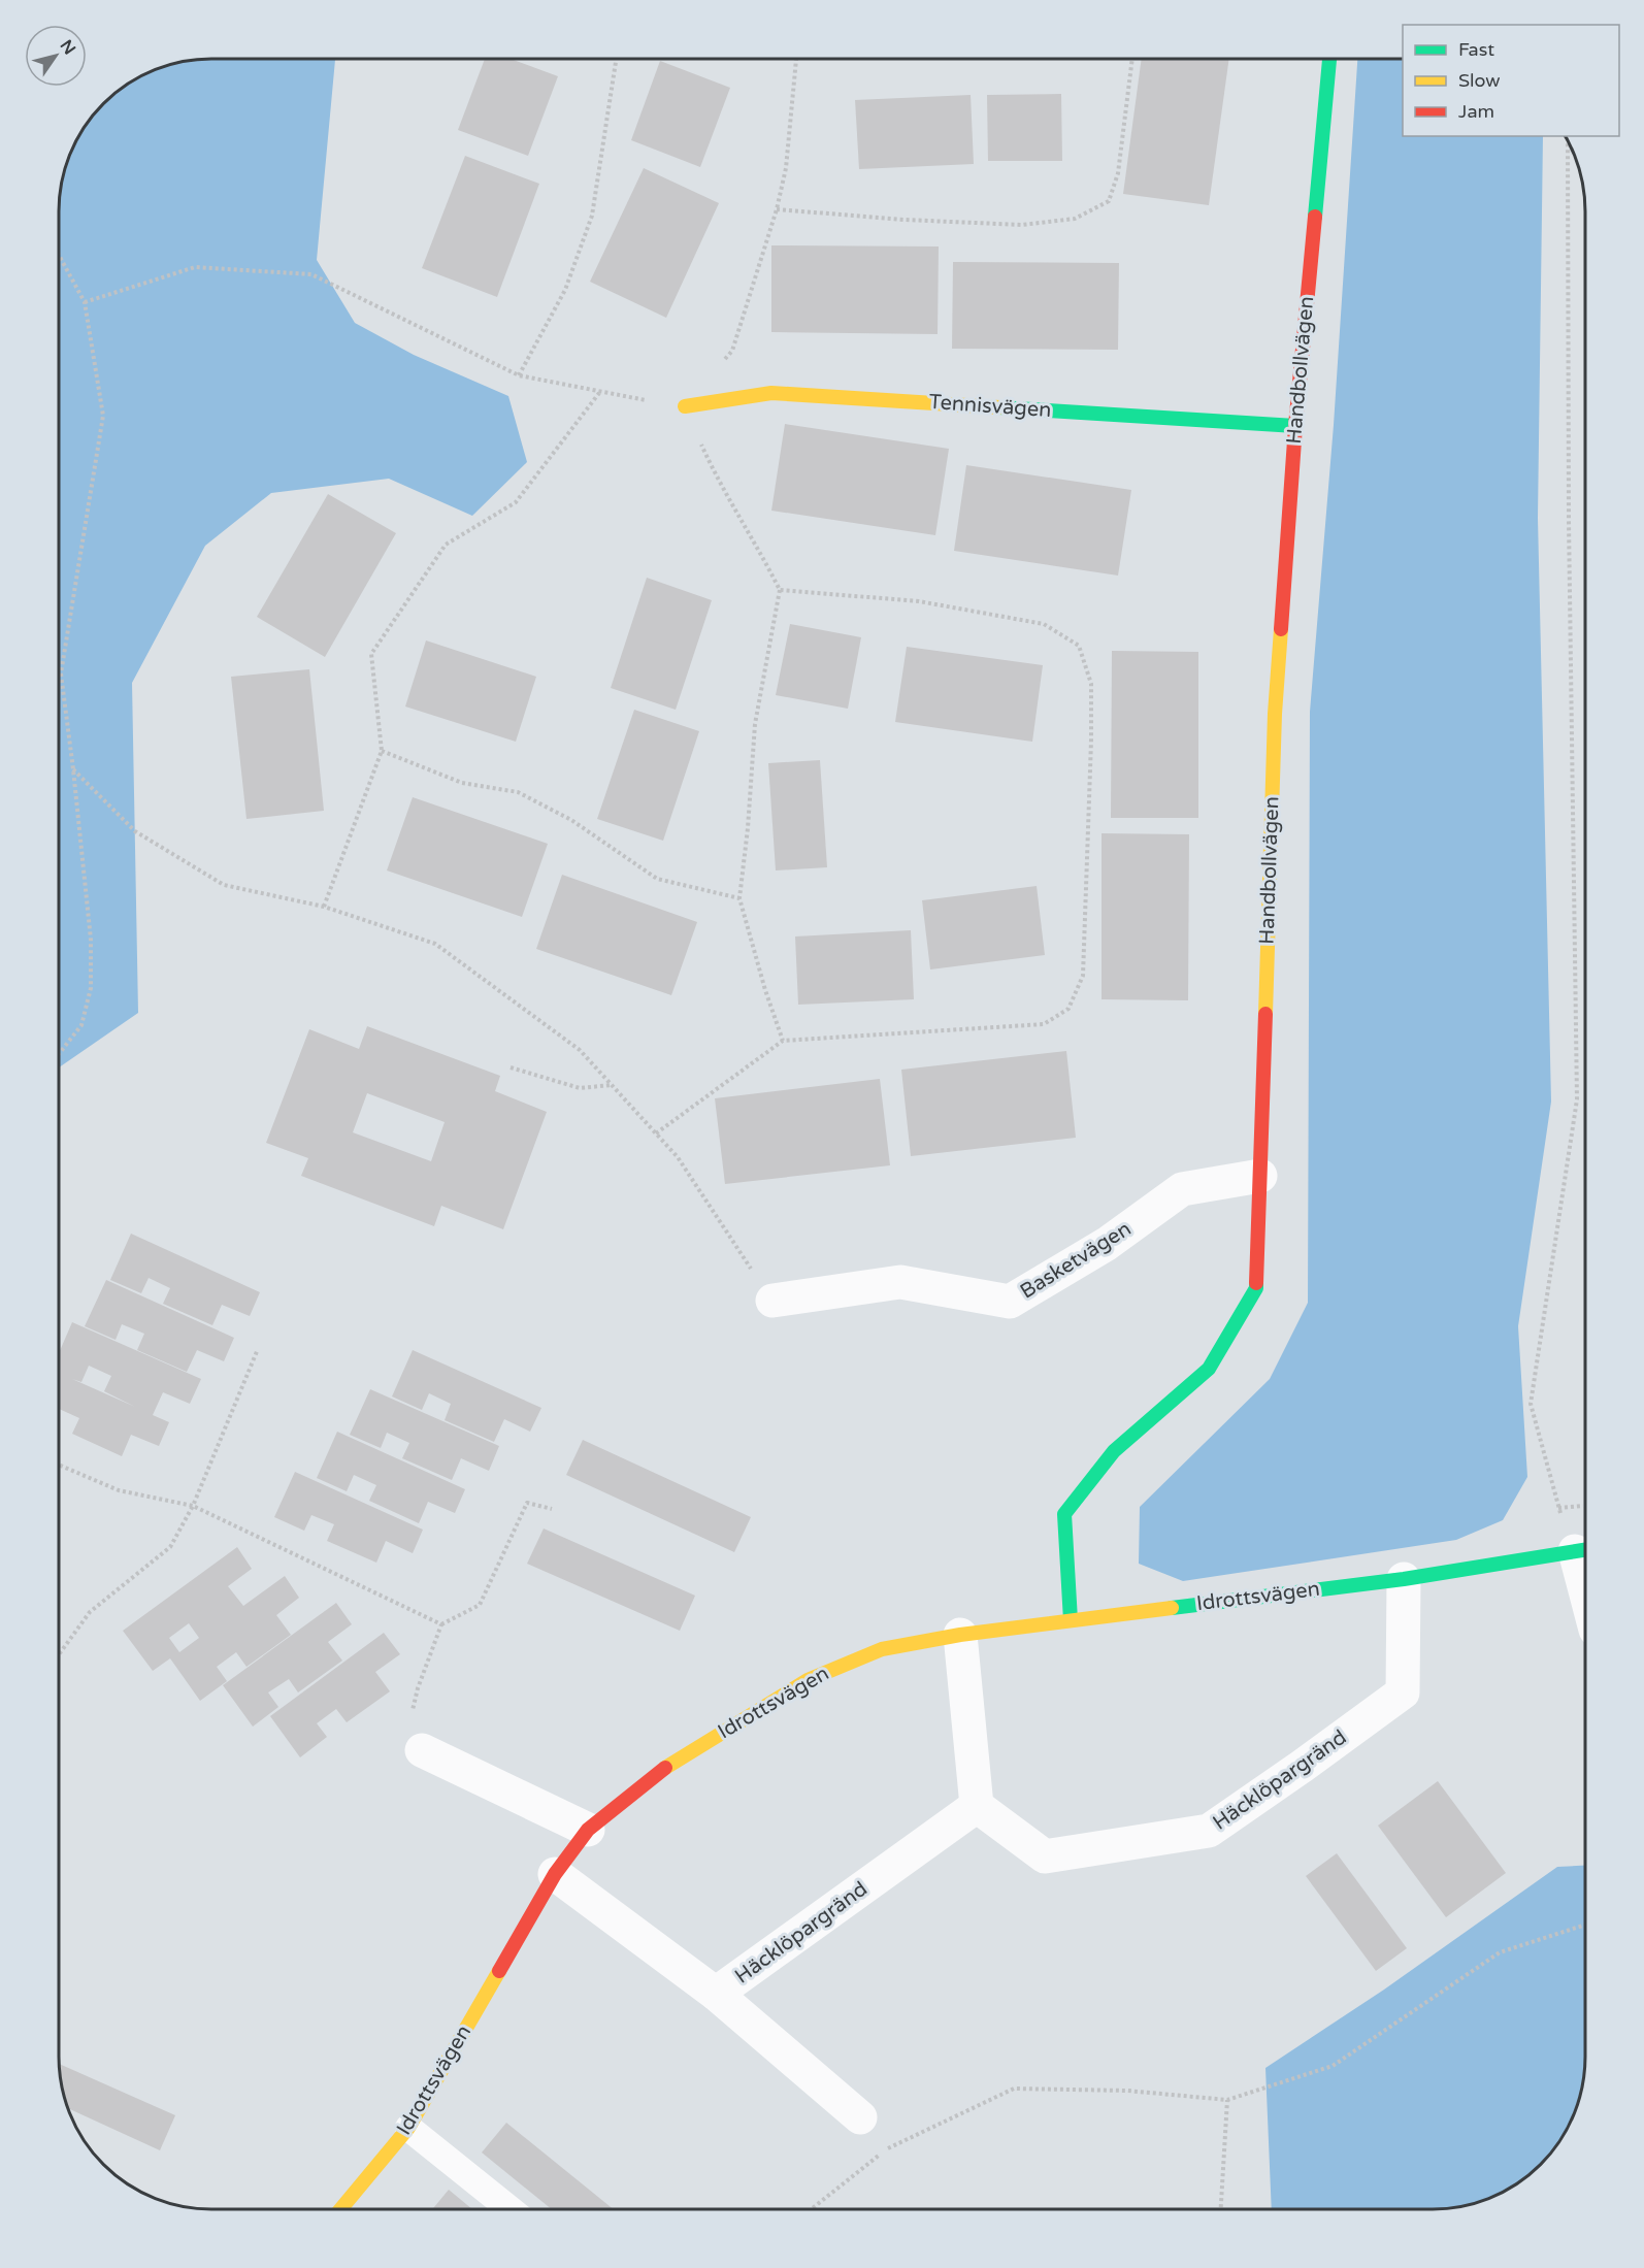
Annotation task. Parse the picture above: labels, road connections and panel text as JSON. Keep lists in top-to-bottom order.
{
  "streets": {
    "street": [
      "Handbollvägen",
      "Tennisvägen",
      "Basketvägen",
      "Idrottsvägen",
      "Häcklöpargränd"
    ]
  },
  "crossings": [
    ["Handbollvägen", "Tennisvägen"],
    ["Handbollvägen", "Basketvägen"],
    ["Handbollvägen", "Idrottsvägen"],
    ["Idrottsvägen", "Häcklöpargränd"]
  ],
  "legend": ["Fast", "Slow", "Jam"],
  "north": "top right"
}
